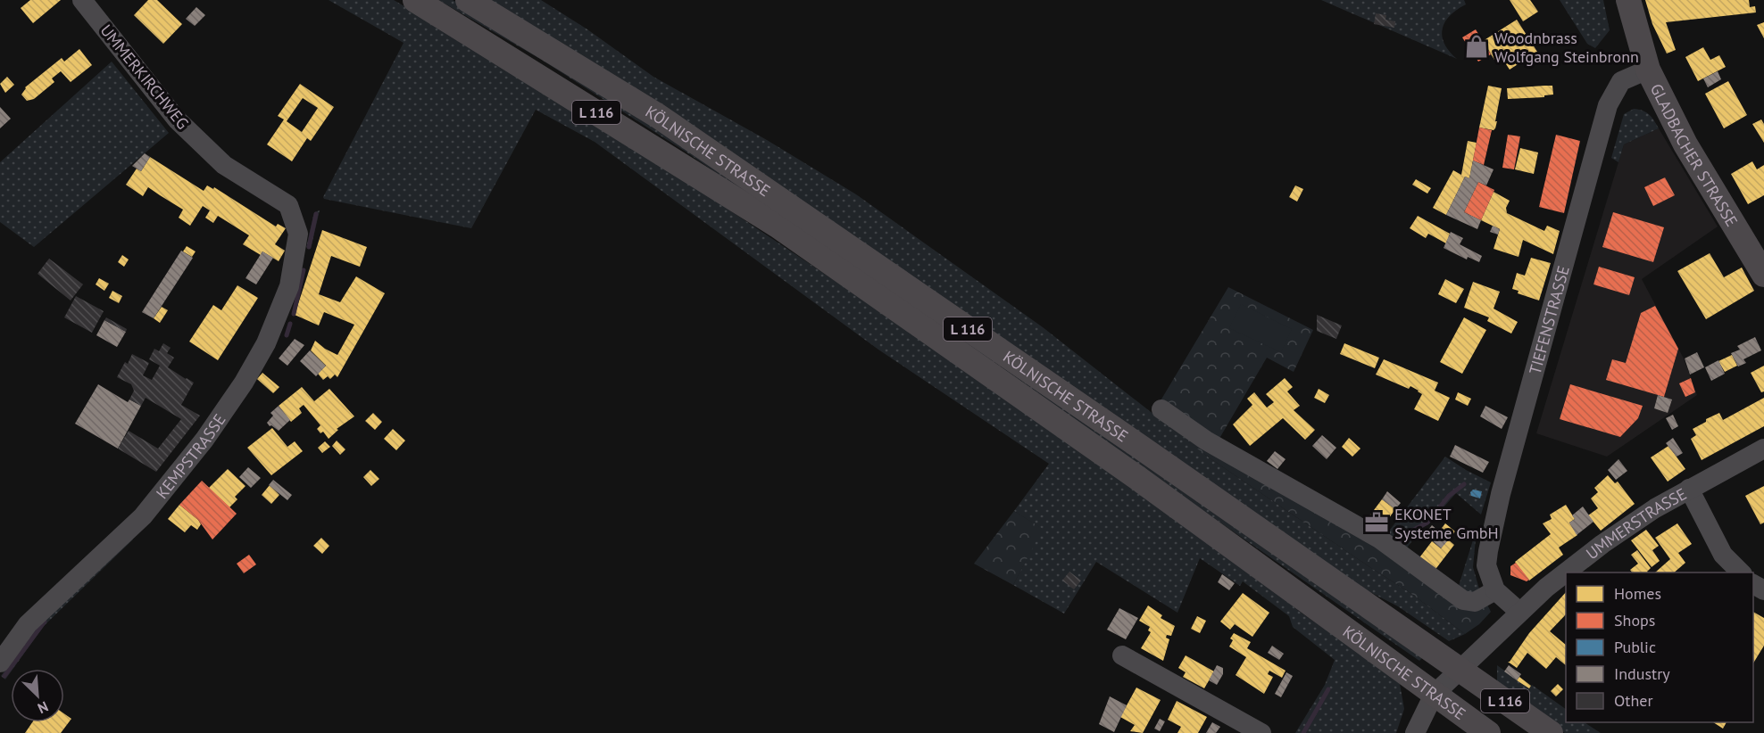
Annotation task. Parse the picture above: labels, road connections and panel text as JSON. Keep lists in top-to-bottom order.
{
  "streets": {
    "main road": ["L 116", "KÖLNISCHE STRASSE", "GLADBACHER STRASSE"],
    "street": [
      "UMMERKIRCHWEG",
      "TIEFENSTRASSE",
      "KEMPSTRASSE",
      "UMMERSTRASSE"
    ]
  },
  "crossings": [
    ["UMMERKIRCHWEG", "KEMPSTRASSE"],
    ["KÖLNISCHE STRASSE", "UMMERSTRASSE"],
    ["GLADBACHER STRASSE", "TIEFENSTRASSE"],
    ["TIEFENSTRASSE", "UMMERSTRASSE"]
  ],
  "places": {
    "shop": ["Woodnbrass Wolfgang Steinbronn"],
    "office": ["EKONET Systeme GmbH"]
  },
  "legend": [
    "Homes",
    "Shops",
    "Public",
    "Industry",
    "Other"
  ],
  "north": "bottom right"
}
